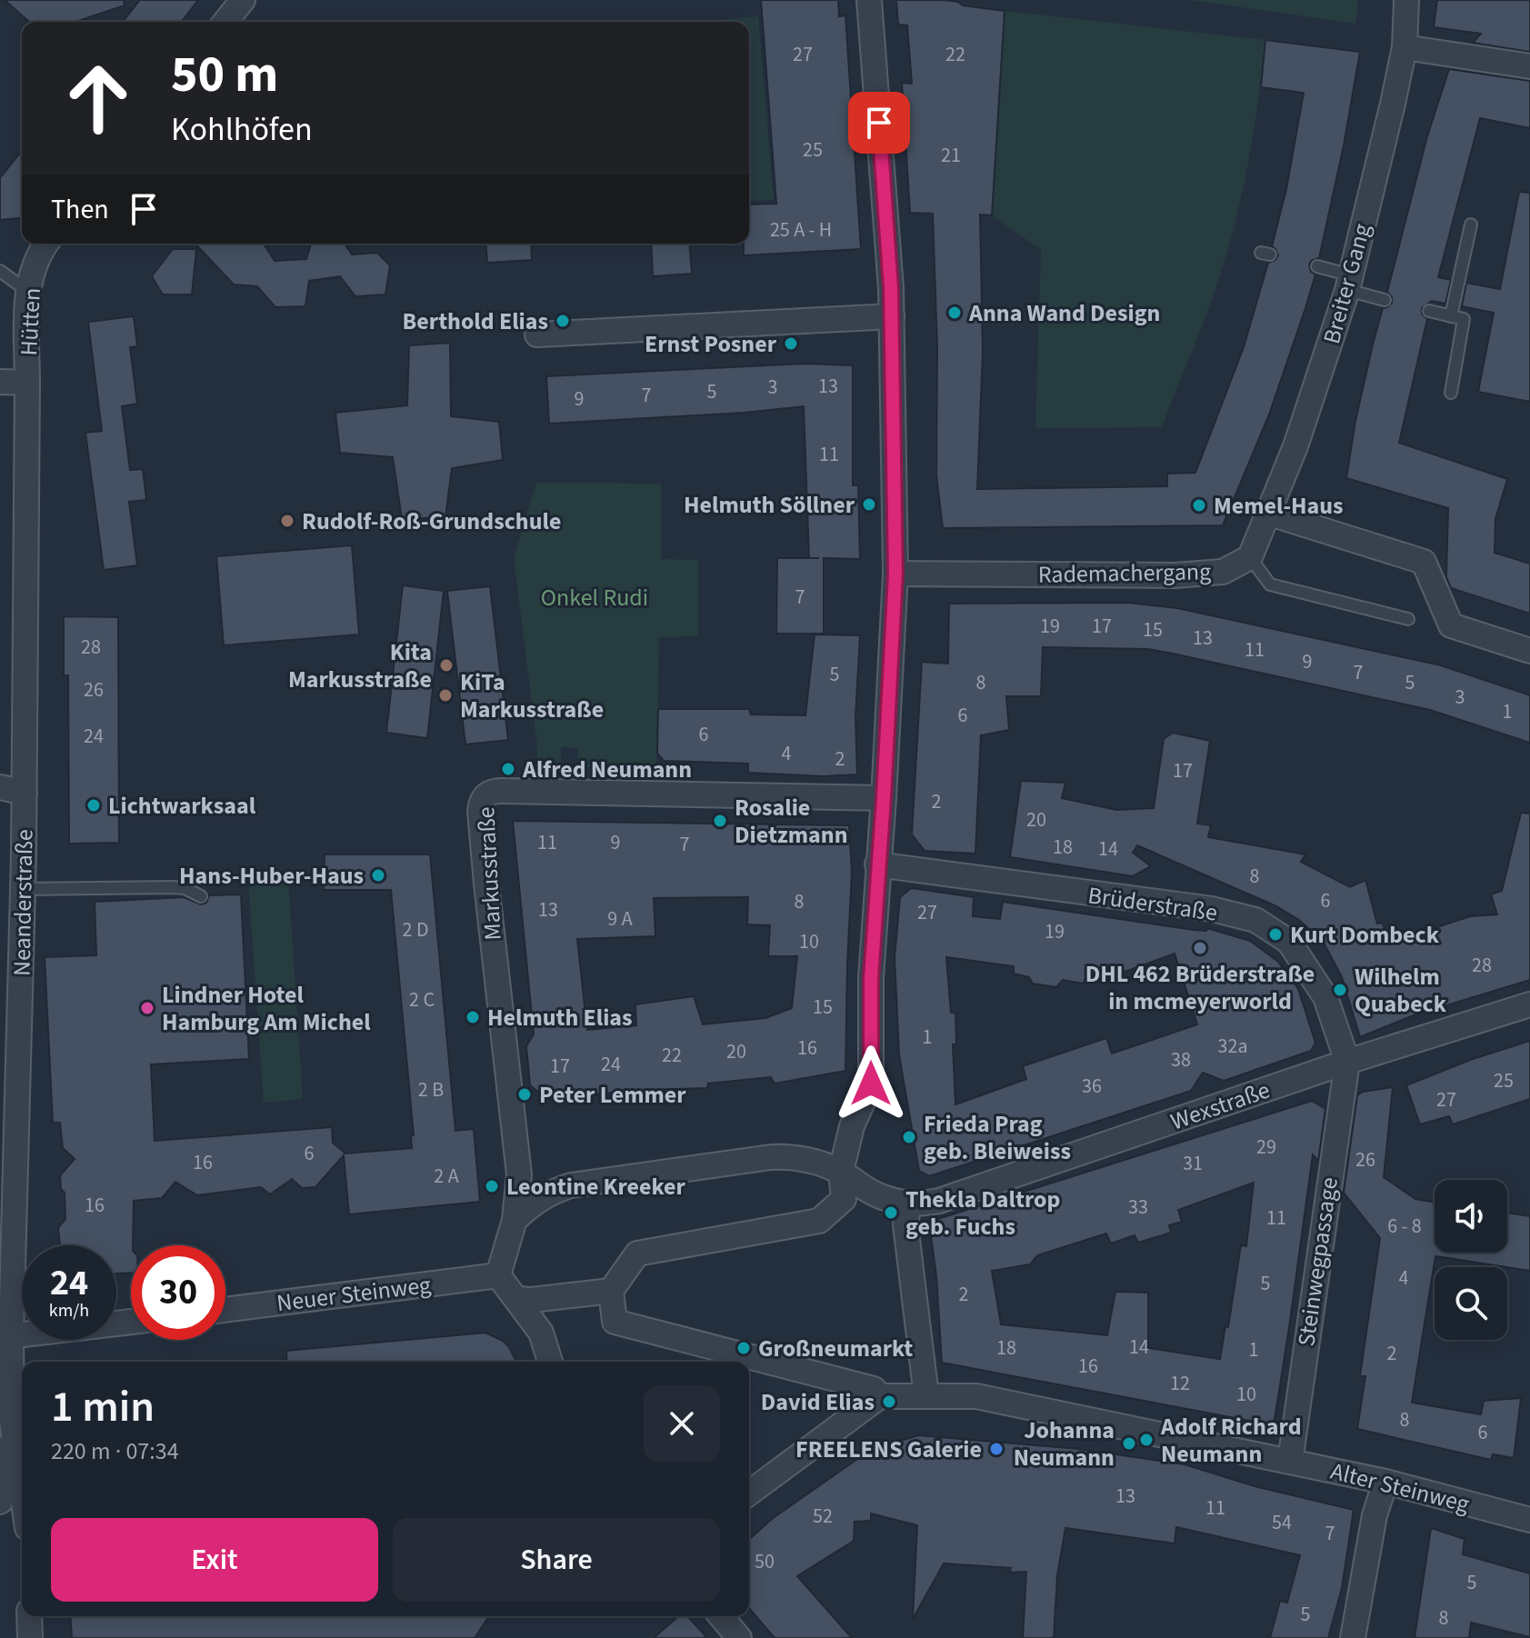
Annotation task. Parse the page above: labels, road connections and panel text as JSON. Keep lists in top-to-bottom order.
{
  "streets": {
    "street": [
      "Breiter Gang",
      "Hütten",
      "Rademachergang",
      "Markusstraße",
      "Neanderstraße",
      "Brüderstraße",
      "Wexstraße",
      "Steinwegpassage",
      "Neuer Steinweg",
      "Alter Steinweg"
    ]
  },
  "crossings": [
    ["Hütten", "Neanderstraße"],
    ["Brüderstraße", "Wexstraße"],
    ["Brüderstraße", "Steinwegpassage"],
    ["Wexstraße", "Steinwegpassage"],
    ["Steinwegpassage", "Alter Steinweg"]
  ],
  "parks": ["Onkel Rudi"],
  "places": [
    "Anna Wand Design",
    "Berthold Elias",
    "Ernst Posner",
    "Helmuth Söllner",
    "Memel-Haus",
    "Rudolf-Roß-Grundschule",
    "Kita Markusstraße",
    "KiTa Markusstraße",
    "Alfred Neumann",
    "Lichtwarksaal",
    "Rosalie Dietzmann",
    "Hans-Huber-Haus",
    "Kurt Dombeck",
    "DHL 462 Brüderstraße in mcmeyerworld",
    "Wilhelm Quabeck",
    "Lindner Hotel Hamburg Am Michel",
    "Helmuth Elias",
    "Peter Lemmer",
    "Frieda Prag geb. Bleiweiss",
    "Leontine Kreeker",
    "Thekla Daltrop geb. Fuchs",
    "Großneumarkt",
    "David Elias",
    "Adolf Richard Neumann",
    "Johanna Neumann",
    "FREELENS Galerie"
  ],
  "house_numbers": [
    "27",
    "22",
    "25",
    "21",
    "25 A - H",
    "13",
    "3",
    "5",
    "7",
    "9",
    "11",
    "7",
    "19",
    "17",
    "15",
    "13",
    "28",
    "11",
    "9",
    "7",
    "5",
    "8",
    "5",
    "26",
    "3",
    "1",
    "6",
    "6",
    "24",
    "4",
    "2",
    "17",
    "2",
    "20",
    "11",
    "9",
    "7",
    "18",
    "14",
    "8",
    "6",
    "8",
    "13",
    "27",
    "9 A",
    "2 D",
    "19",
    "10",
    "28",
    "2 C",
    "15",
    "1",
    "32a",
    "16",
    "20",
    "22",
    "38",
    "24",
    "17",
    "25",
    "36",
    "2 B",
    "27",
    "29",
    "6",
    "26",
    "16",
    "31",
    "2 A",
    "16",
    "33",
    "11",
    "6 - 8",
    "4",
    "5",
    "2",
    "14",
    "18",
    "1",
    "2",
    "16",
    "12",
    "10",
    "8",
    "6",
    "13",
    "11",
    "52",
    "54",
    "7",
    "50",
    "5",
    "5",
    "8"
  ],
  "page": {
    "turn": ["50 m", "Kohlhöfen"],
    "then": "Then",
    "speed": "24 km/h",
    "limit": "30",
    "heading": ["1 min", "220 m · 07:34"],
    "buttons": ["Exit", "Share"]
  }
}
